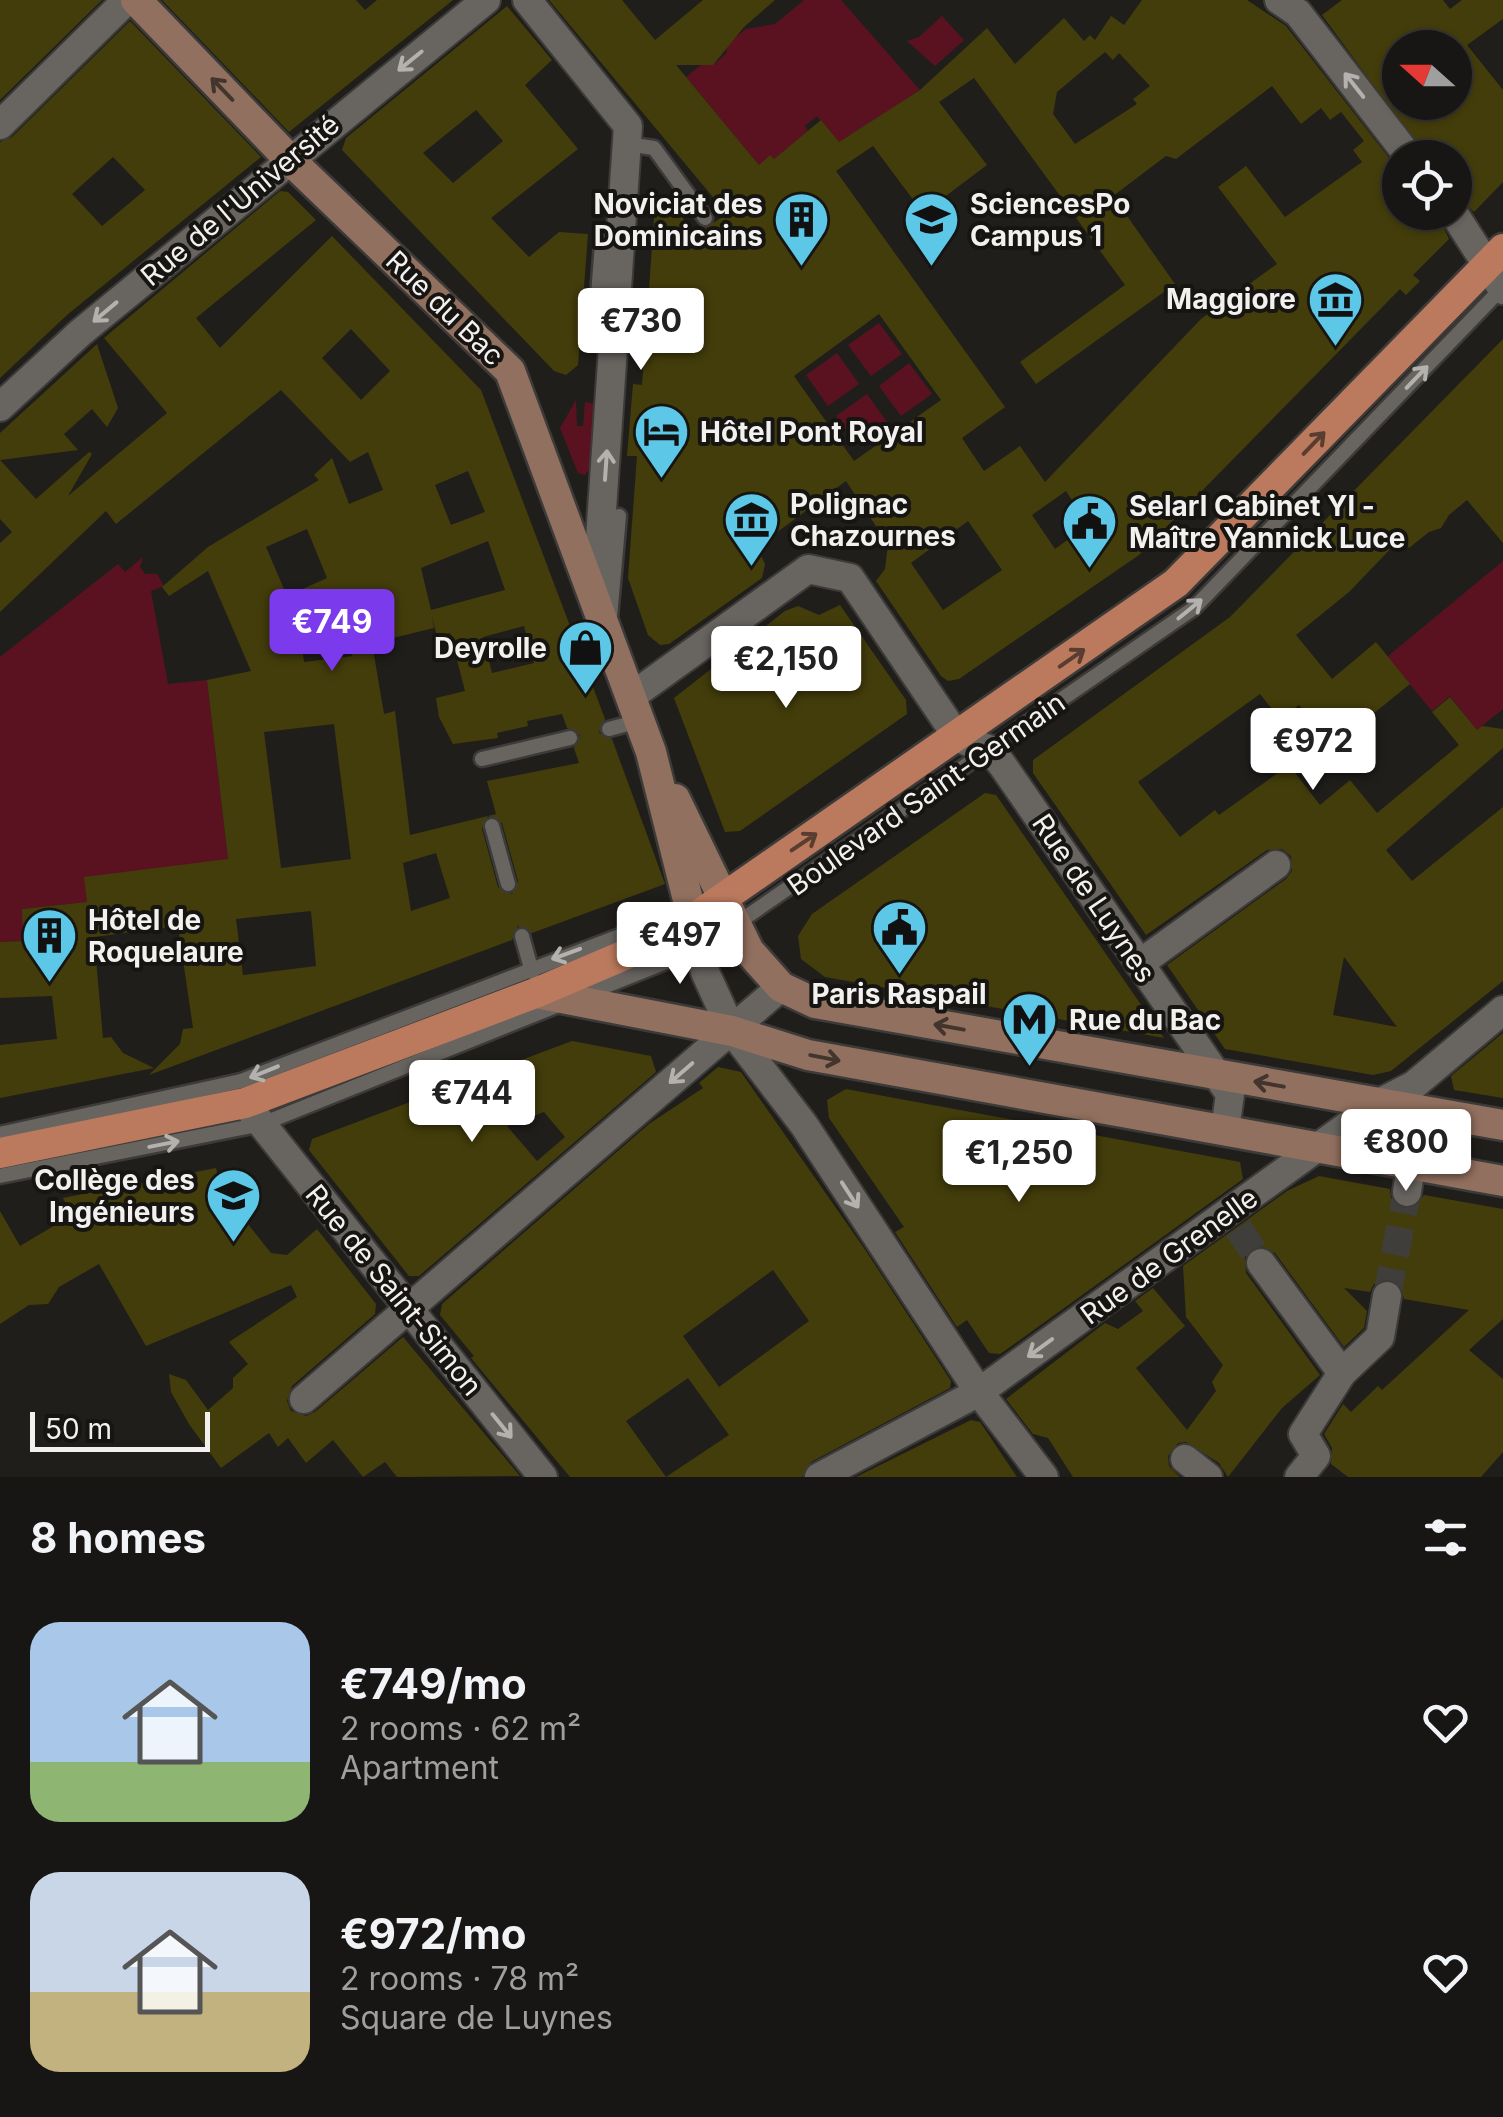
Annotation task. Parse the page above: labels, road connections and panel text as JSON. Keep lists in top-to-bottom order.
{
  "streets": {
    "main road": ["Rue du Bac", "Boulevard Saint-Germain"],
    "street": [
      "Rue de l'Université",
      "Rue de Luynes",
      "Rue de Grenelle",
      "Rue de Saint-Simon"
    ]
  },
  "crossings": [
    ["Rue de l'Université", "Rue du Bac"],
    ["Rue du Bac", "Boulevard Saint-Germain"],
    ["Rue du Bac", "Rue de Grenelle"],
    ["Boulevard Saint-Germain", "Rue de Luynes"],
    ["Boulevard Saint-Germain", "Rue de Saint-Simon"]
  ],
  "one_way": ["Rue de l'Université", "Rue de Grenelle", "Rue de Saint-Simon"],
  "places": {
    "building": ["Noviciat des Dominicains", "Hôtel de Roquelaure"],
    "school or university": ["SciencesPo Campus 1", "Collège des Ingénieurs"],
    "museum": ["Maggiore", "Polignac Chazournes"],
    "hotel": ["Hôtel Pont Royal"],
    "public building": ["Selarl Cabinet Yl - Maître Yannick Luce", "Paris Raspail"],
    "shop": ["Deyrolle"],
    "metro station": ["Rue du Bac"]
  },
  "scale_bar": "50 m",
  "north": "left",
  "page": {
    "price": [
      "€730",
      "€749",
      "€2,150",
      "€972",
      "€497",
      "€744",
      "€800",
      "€1,250"
    ],
    "scale": "50 m",
    "heading": "8 homes",
    "list": [
      {
        "name": "€749/mo",
        "note": "2 rooms · 62 m² · Apartment"
      },
      {
        "name": "€972/mo",
        "note": "2 rooms · 78 m² · Square de Luynes"
      }
    ]
  }
}
